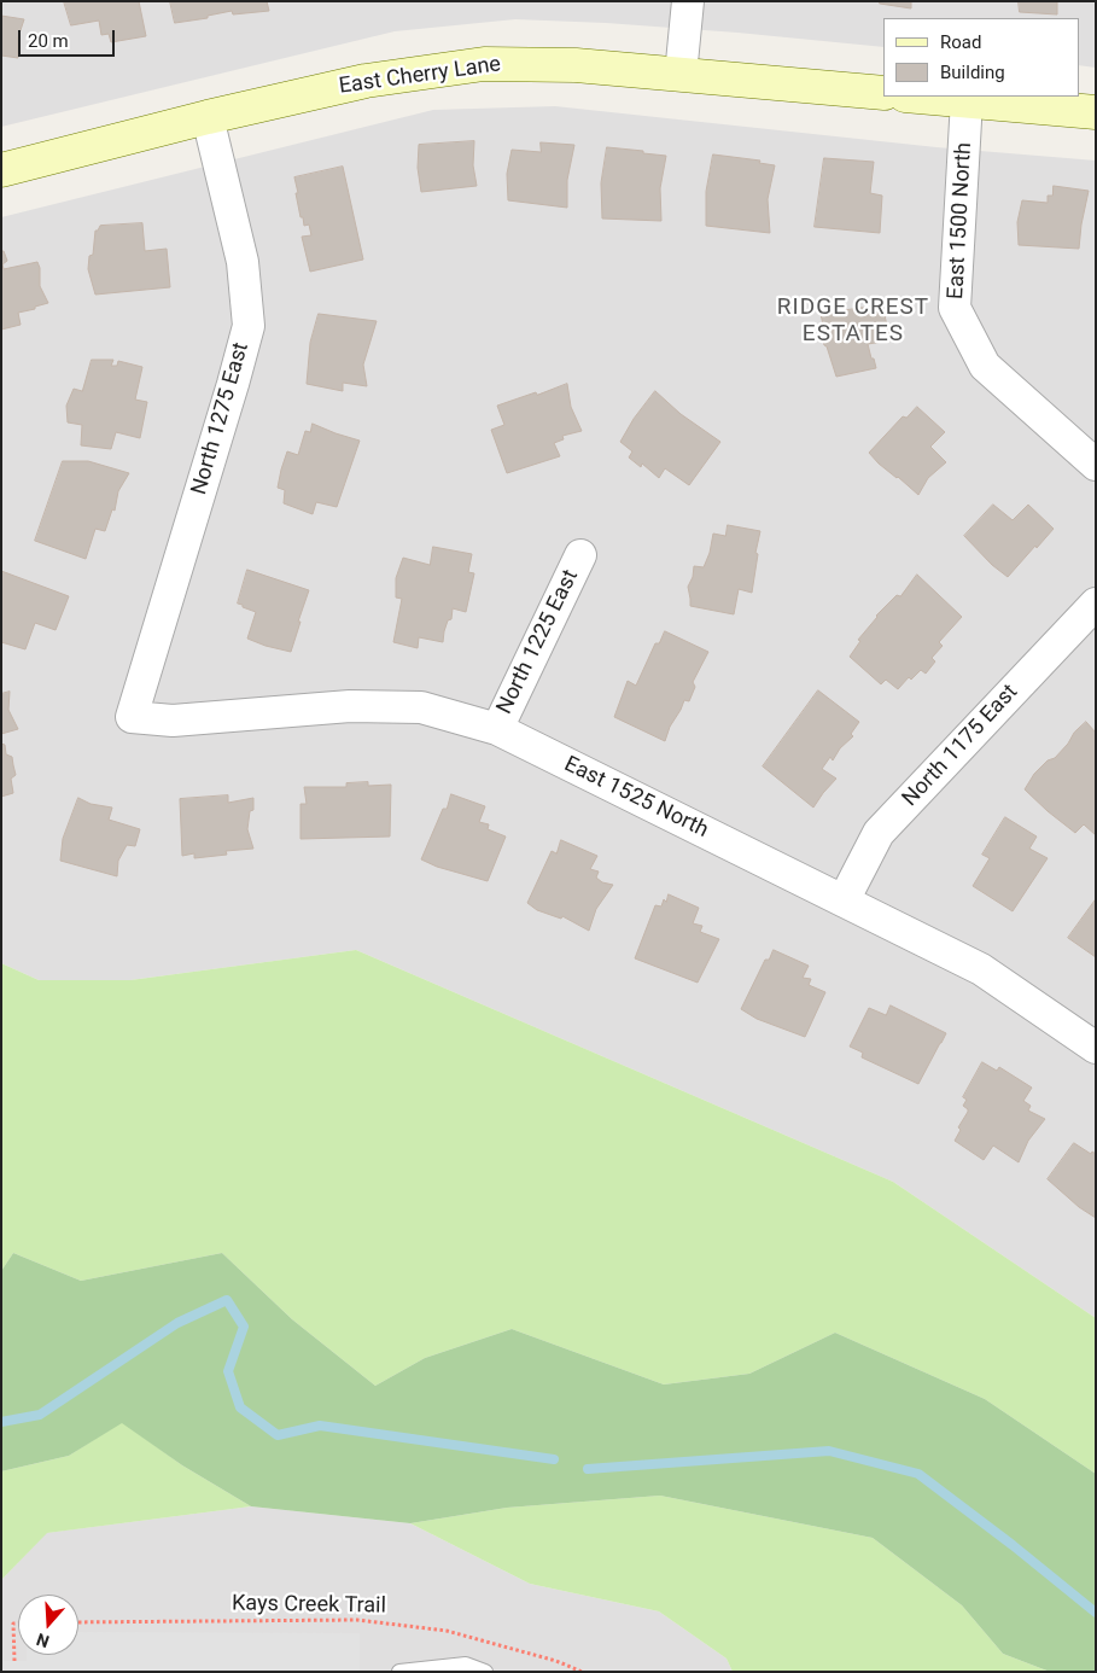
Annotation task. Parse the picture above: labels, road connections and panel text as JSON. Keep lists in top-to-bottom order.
{
  "streets": {
    "street": [
      "East Cherry Lane",
      "East 1500 North",
      "North 1275 East",
      "North 1225 East",
      "North 1175 East",
      "East 1525 North"
    ],
    "path": ["Kays Creek Trail"]
  },
  "crossings": [
    ["East Cherry Lane", "North 1275 East"],
    ["North 1275 East", "East 1525 North"],
    ["North 1225 East", "East 1525 North"],
    ["North 1175 East", "East 1525 North"]
  ],
  "districts": ["RIDGE CREST ESTATES"],
  "legend": ["Road", "Building"],
  "scale_bar": "20 m",
  "north": "bottom"
}
